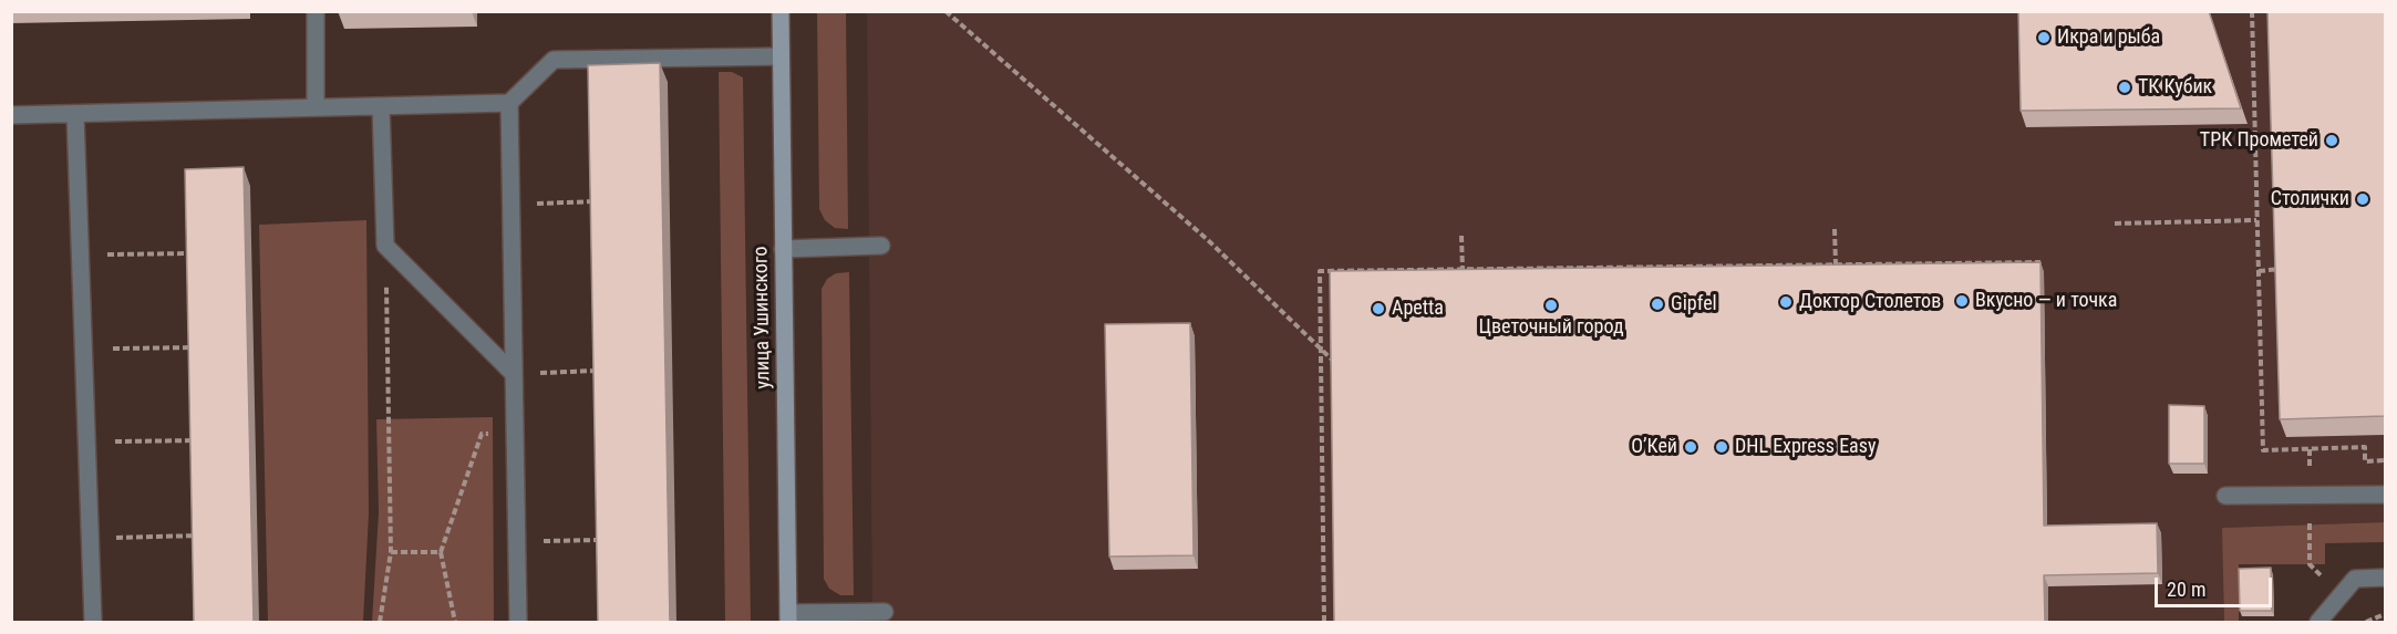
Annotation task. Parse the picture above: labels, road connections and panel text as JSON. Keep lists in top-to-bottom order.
{
  "streets": {
    "street": ["улица Ушинского"]
  },
  "places": [
    "Икра и рыба",
    "ТК Кубик",
    "ТРК Прометей",
    "Столички",
    "Вкусно — и точка",
    "Доктор Столетов",
    "Gipfel",
    "Цветочный город",
    "Apetta",
    "О’Кей",
    "DHL Express Easy"
  ],
  "scale_bar": "20 m"
}
